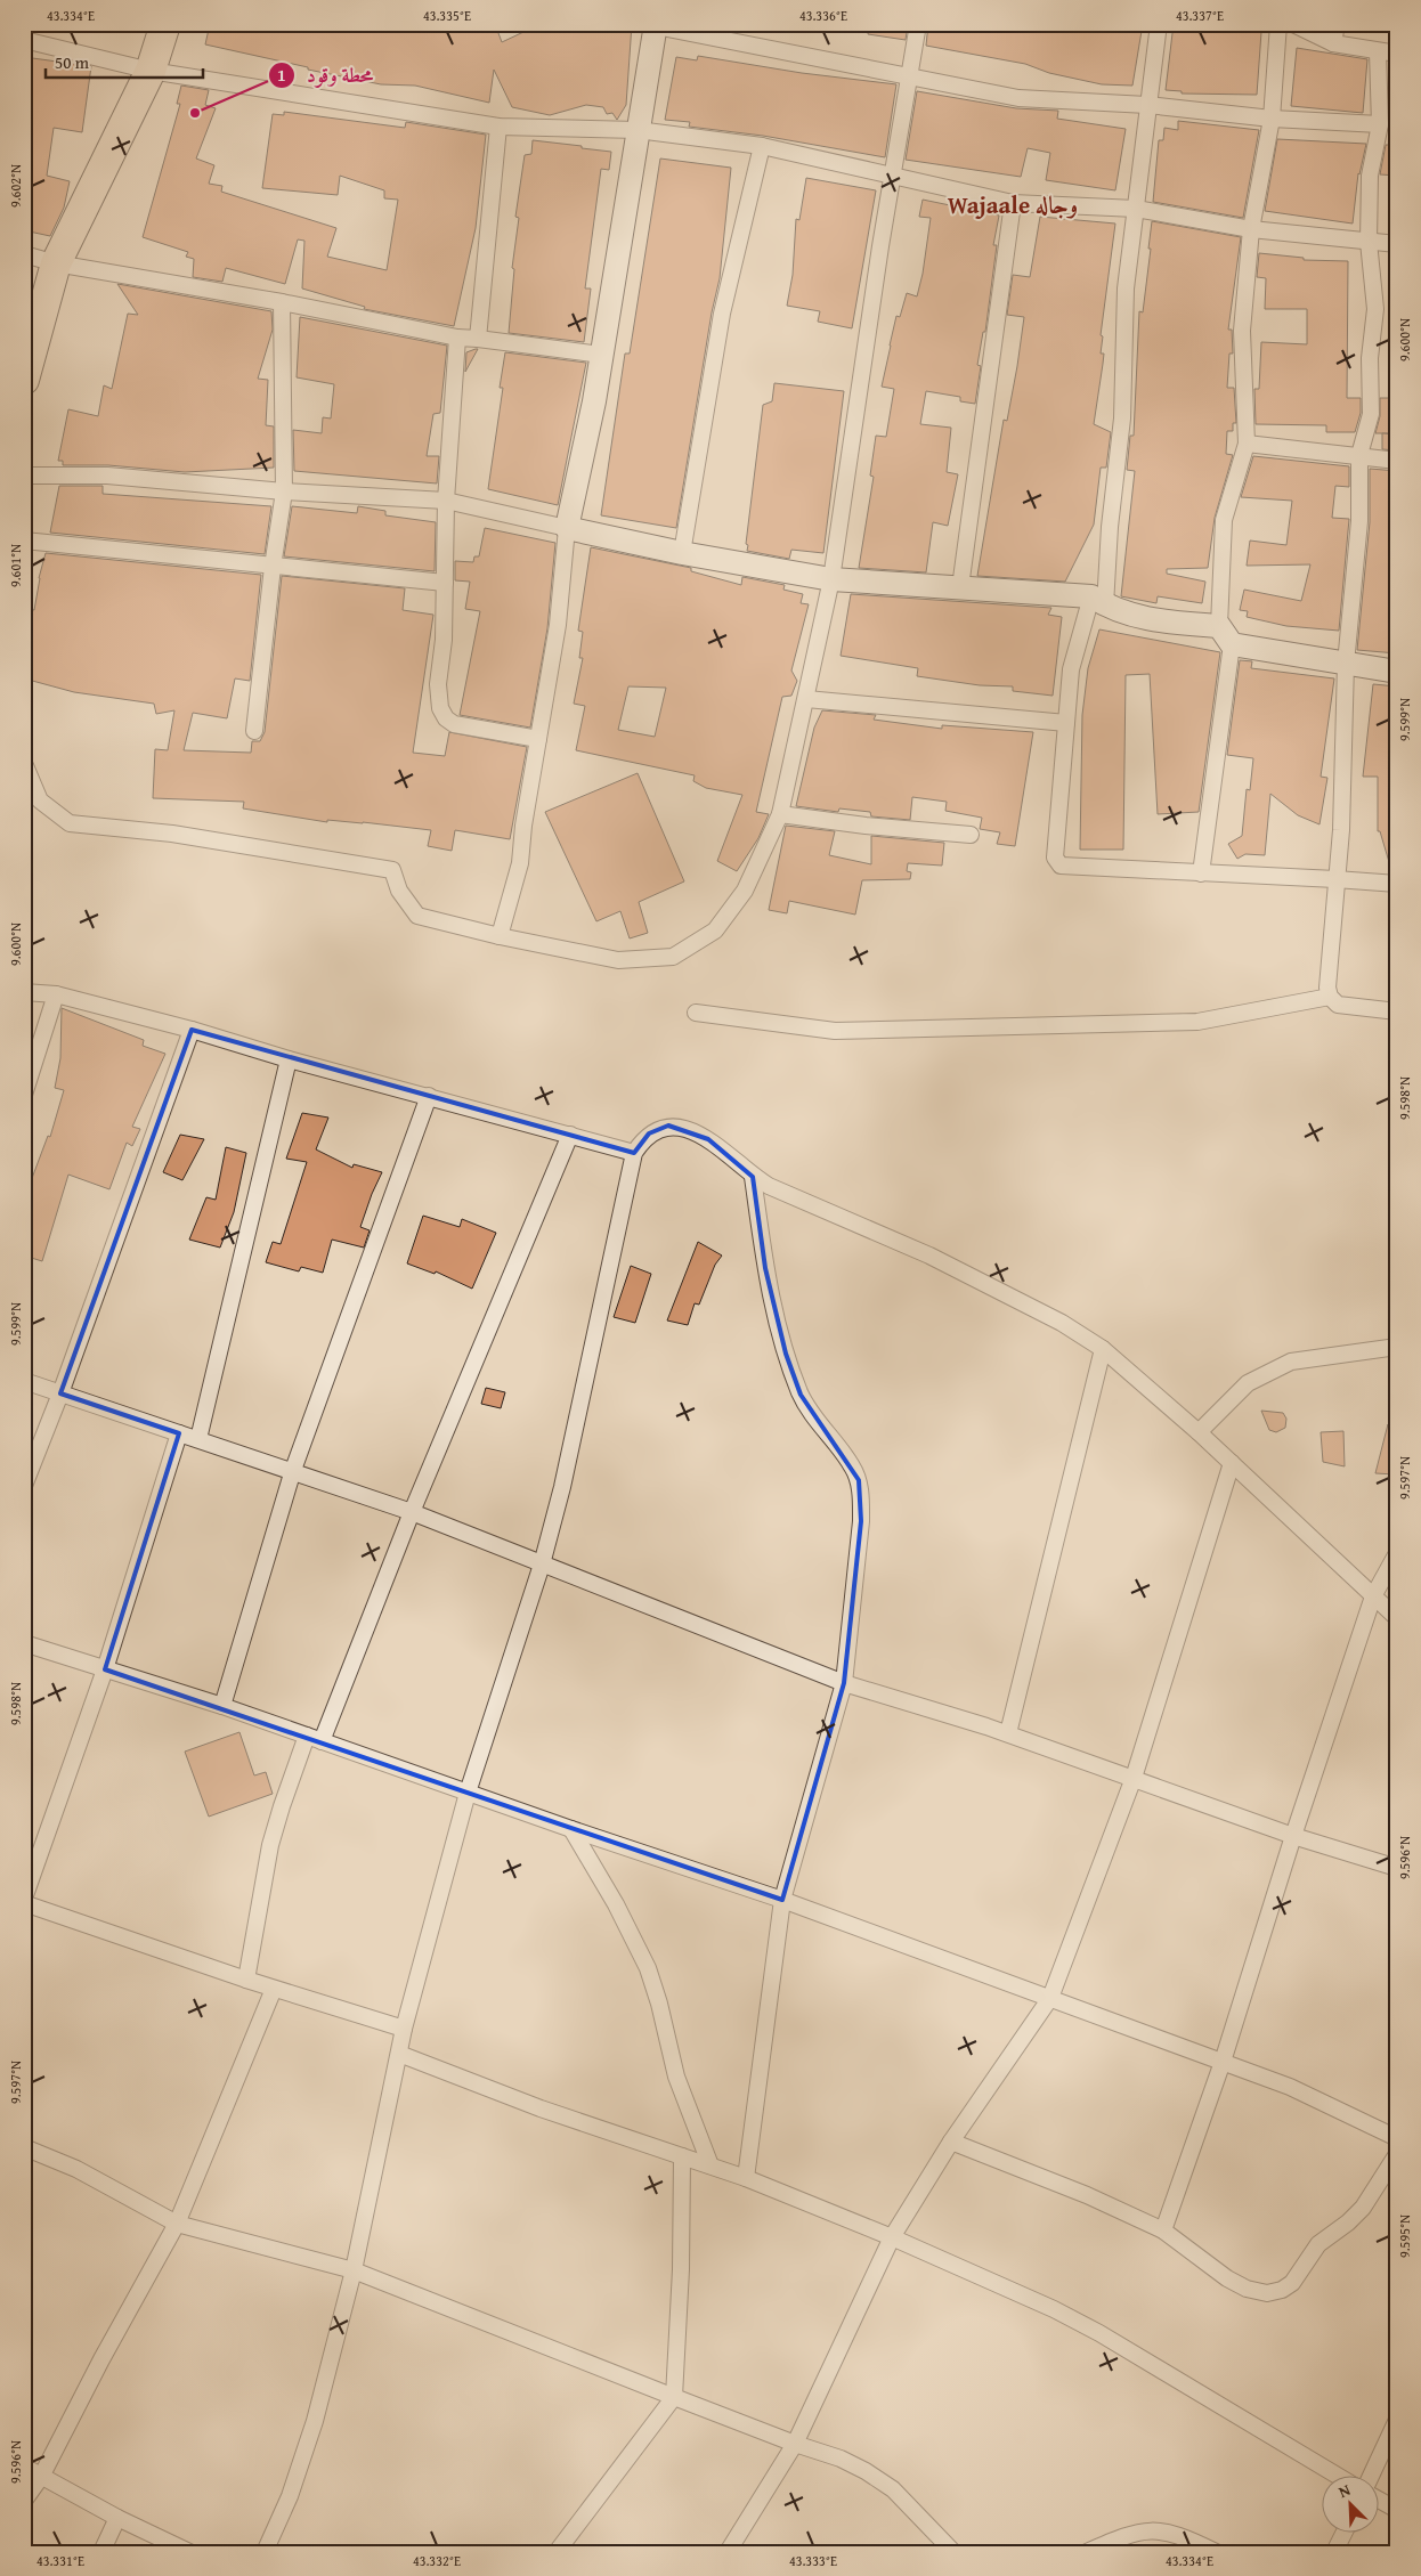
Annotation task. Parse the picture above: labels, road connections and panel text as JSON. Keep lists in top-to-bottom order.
{
  "districts": ["Wajaale وجاله"],
  "places": ["محطة وقود"],
  "scale_bar": "50 m",
  "north": "top left",
  "coordinates": [
    "43.334°E",
    "43.335°E",
    "43.336°E",
    "43.337°E",
    "9.602°N",
    "9.600°N",
    "9.601°N",
    "9.599°N",
    "9.598°N",
    "9.597°N",
    "9.596°N",
    "9.595°N",
    "43.331°E",
    "43.332°E",
    "43.333°E"
  ]
}
